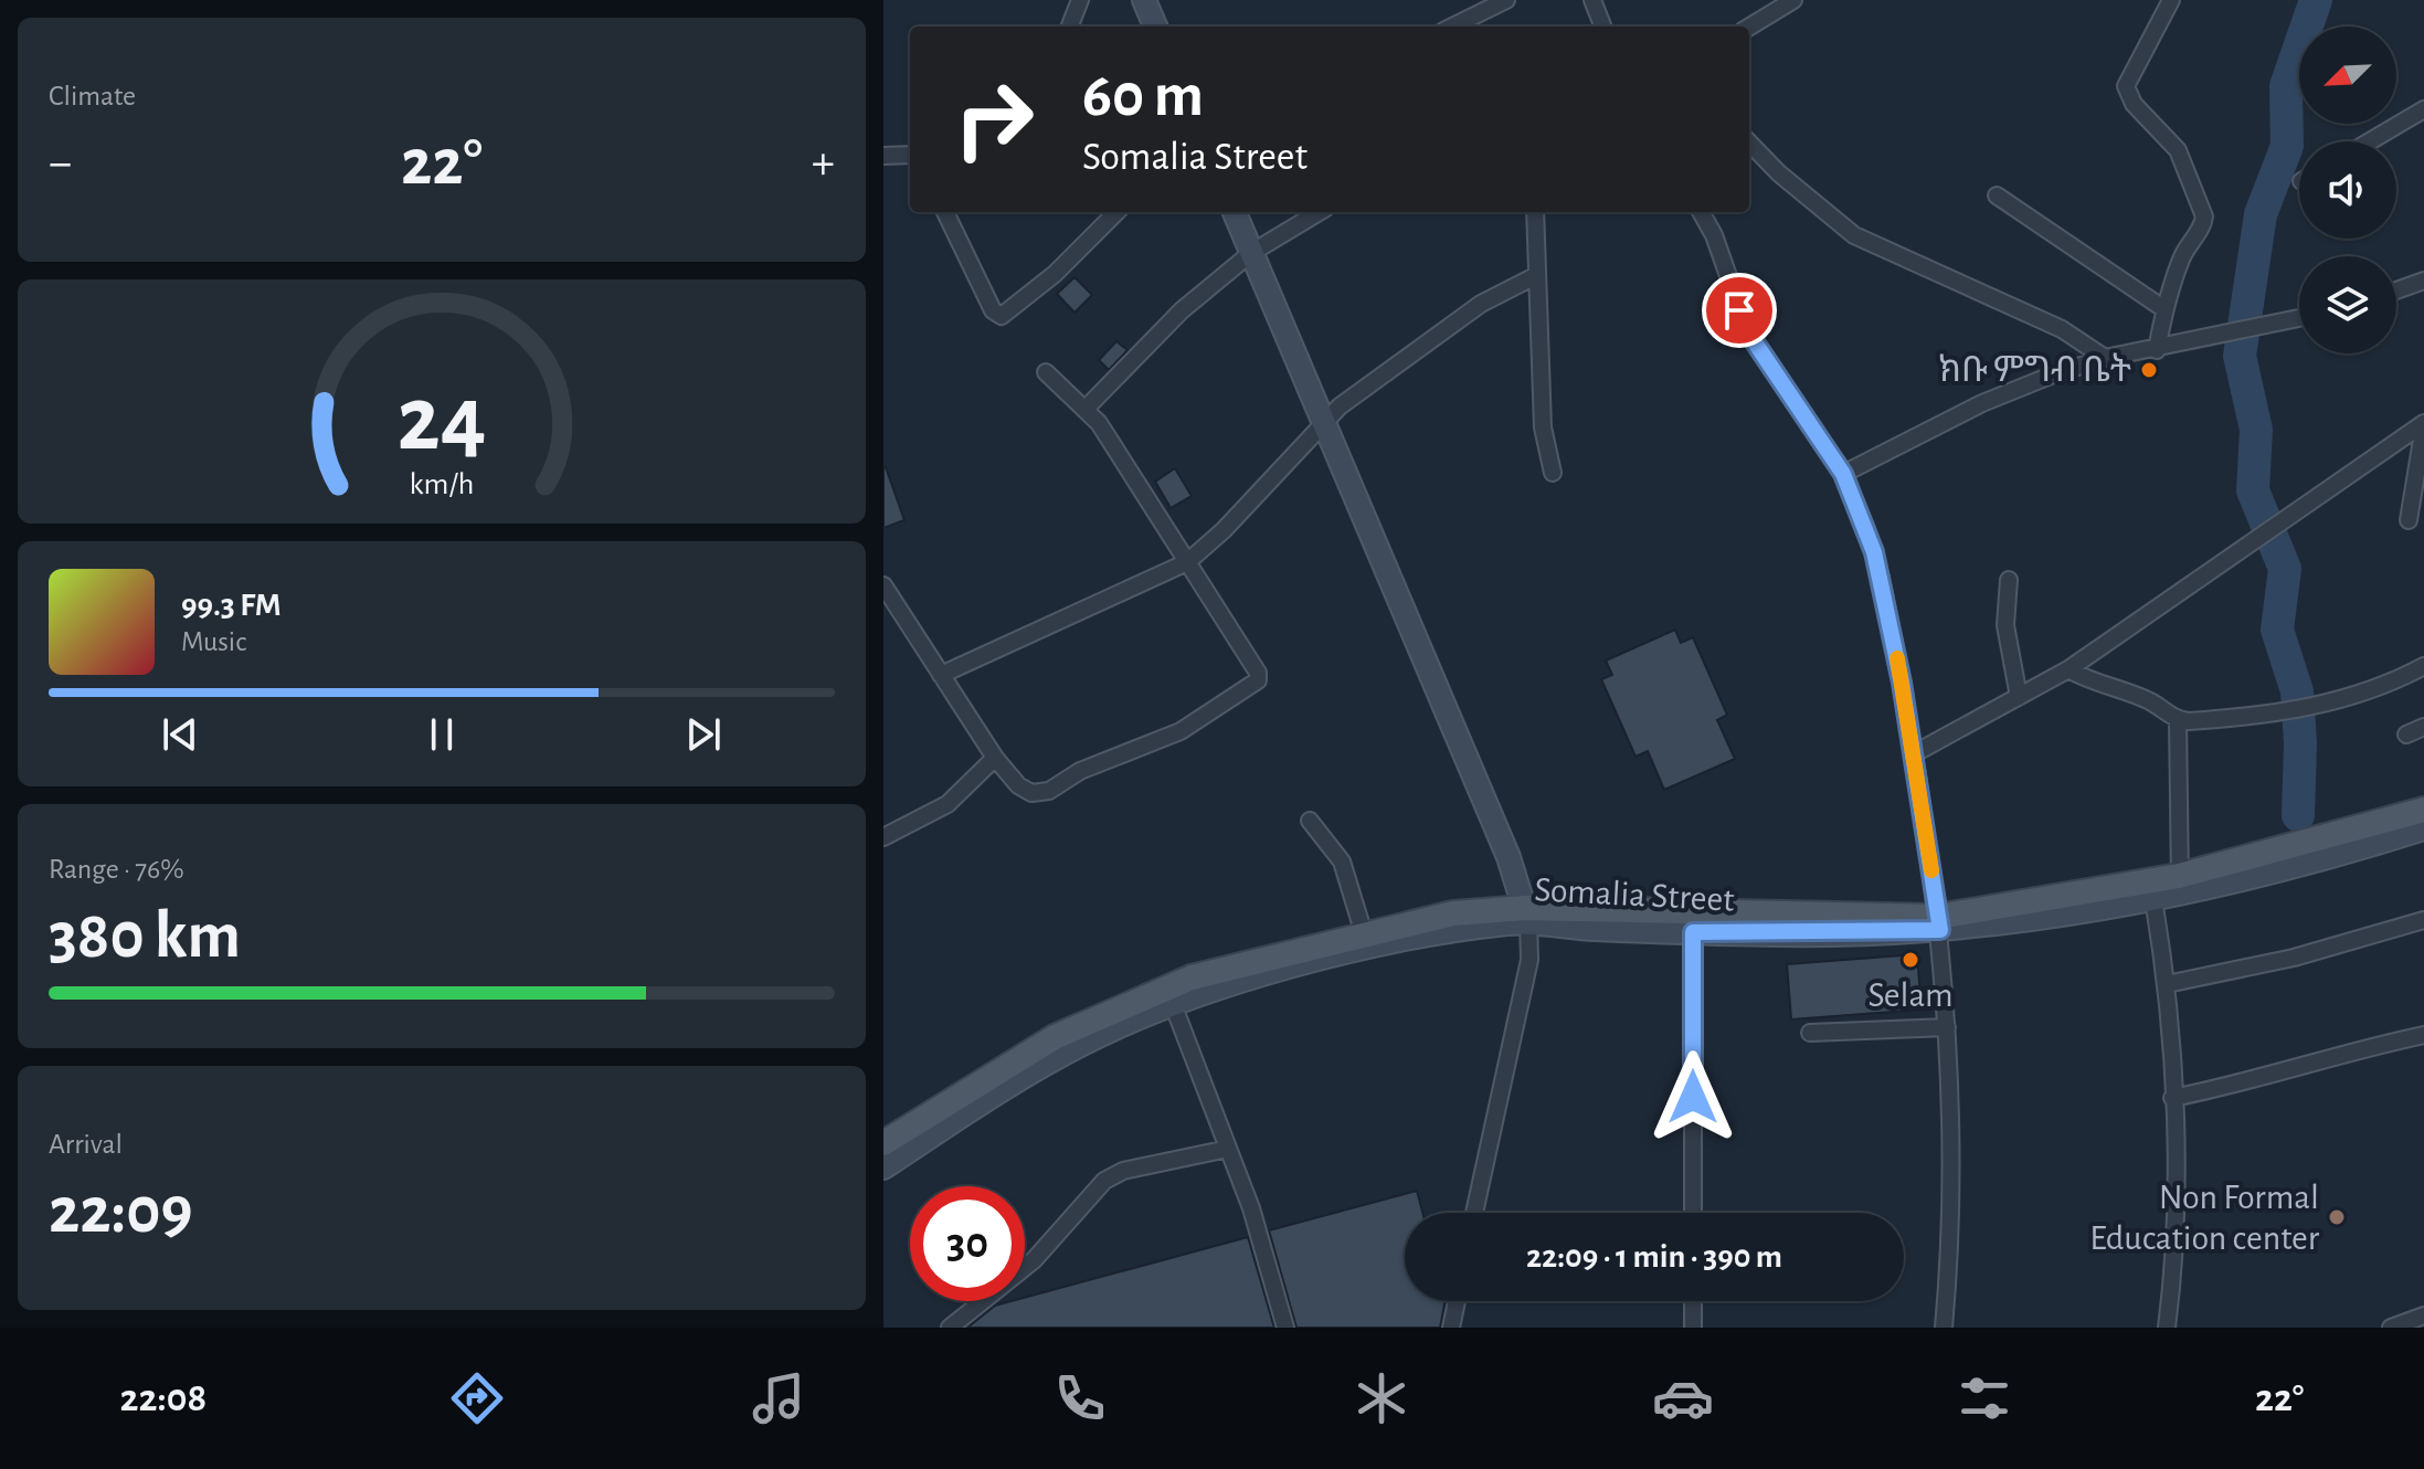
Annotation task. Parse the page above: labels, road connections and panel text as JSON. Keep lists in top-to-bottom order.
{
  "streets": {
    "main road": ["Somalia Street"]
  },
  "places": ["ክቡ ምግብ ቤት", "Selam", "Non Formal Education center"],
  "north": "bottom left",
  "page": {
    "tile": [
      "Climate",
      ["Range · 76%", "380 km"],
      ["Arrival", "22:09"]
    ],
    "turn": ["60 m", "Somalia Street"],
    "heat": ["−", "22°", "+"],
    "song": ["99.3 FM", "Music"],
    "limit": "30",
    "trip": "22:09 · 1 min · 390 m",
    "tabs": ["22:08", "22°"],
    "gauge": ["24", "km/h"]
  }
}
